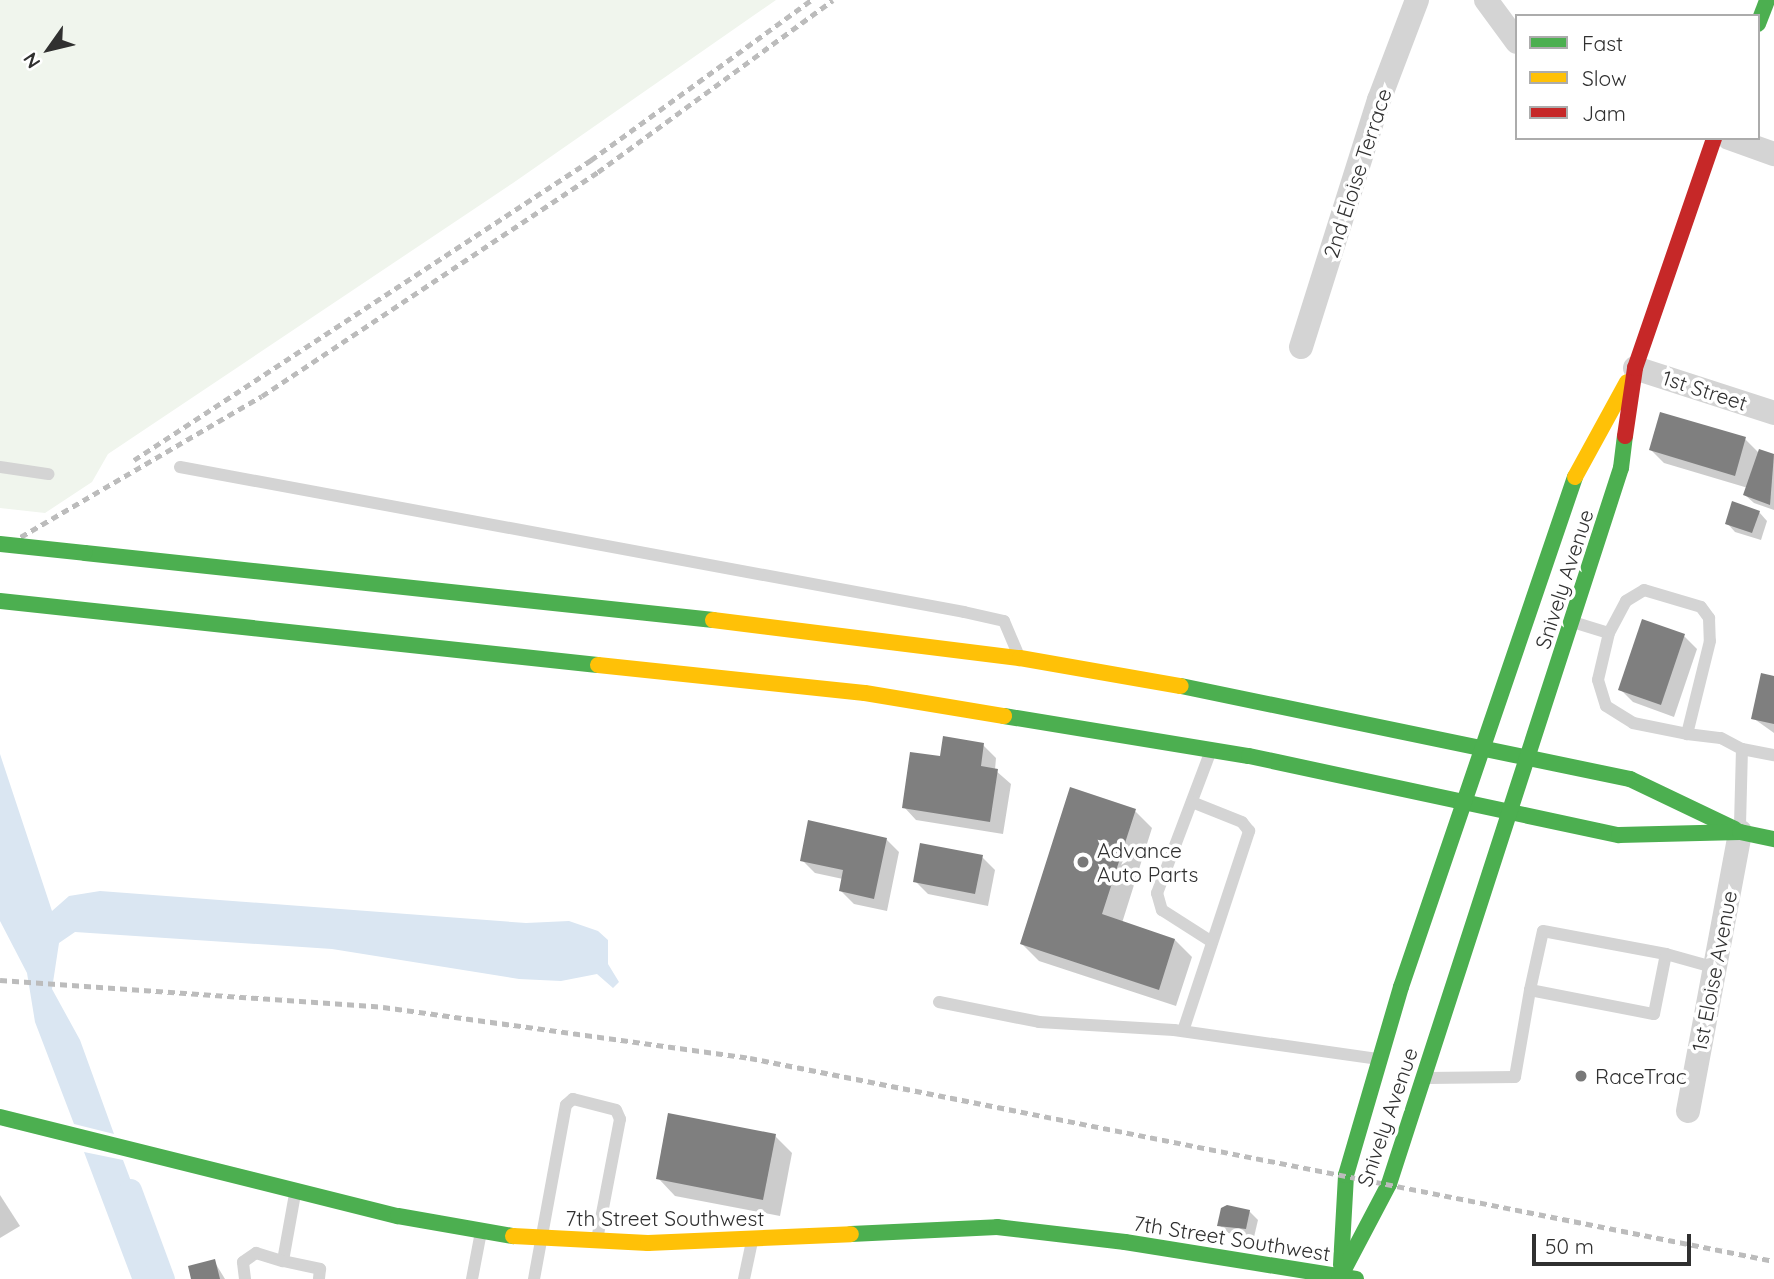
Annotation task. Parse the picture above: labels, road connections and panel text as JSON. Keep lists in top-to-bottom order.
{
  "streets": {
    "main road": ["Snively Avenue", "7th Street Southwest"],
    "street": ["2nd Eloise Terrace", "1st Street", "1st Eloise Avenue"]
  },
  "crossings": [
    ["1st Street", "Snively Avenue"],
    ["Snively Avenue", "7th Street Southwest"]
  ],
  "places": ["Advance Auto Parts", "RaceTrac"],
  "legend": ["Fast", "Slow", "Jam"],
  "scale_bar": "50 m",
  "north": "bottom left"
}
